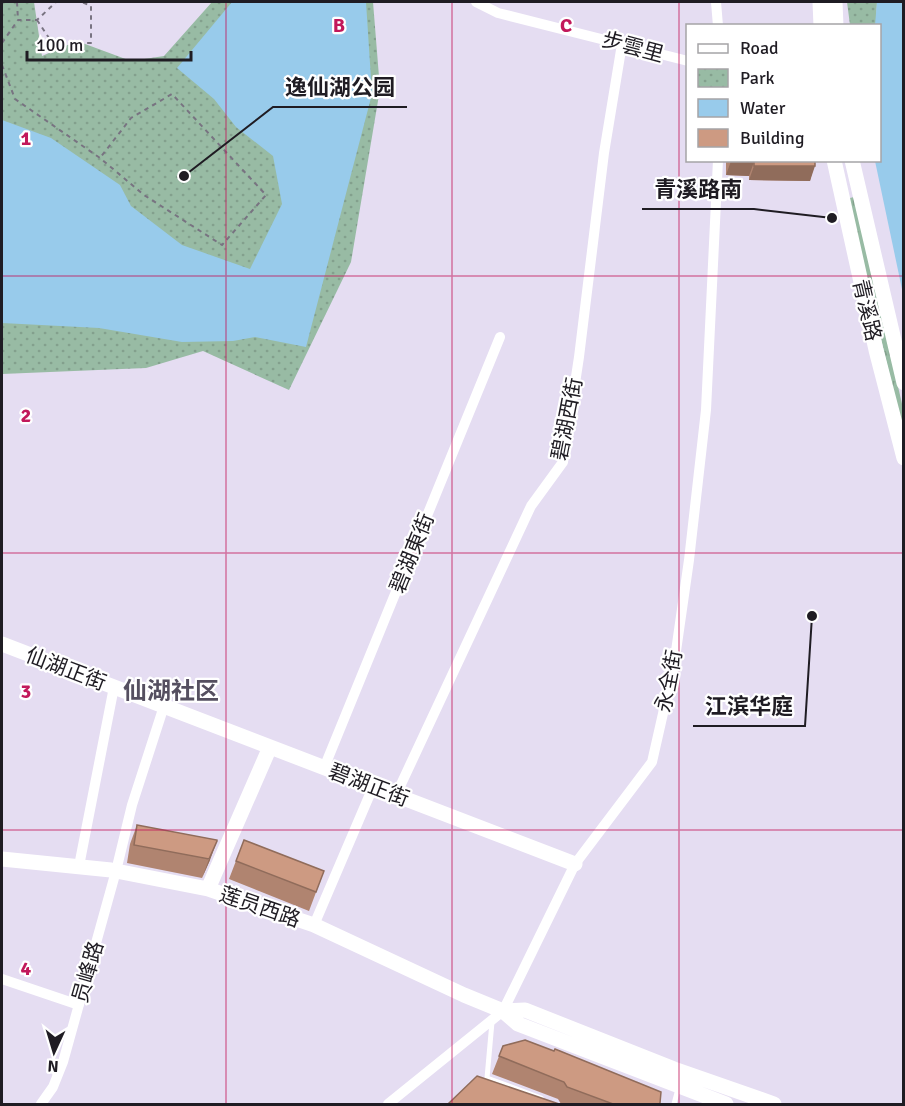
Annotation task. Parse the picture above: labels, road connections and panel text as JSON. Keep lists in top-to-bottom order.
{
  "streets": {
    "main road": [
      "青溪路",
      "仙湖正街",
      "碧湖正街",
      "莲员西路"
    ],
    "street": [
      "步雲里",
      "碧湖西街",
      "碧湖東街",
      "永全街",
      "员峰路"
    ]
  },
  "crossings": [
    ["步雲里", "碧湖西街"],
    ["碧湖西街", "碧湖正街"],
    ["碧湖東街", "碧湖正街"],
    ["仙湖正街", "碧湖正街"],
    ["仙湖正街", "员峰路"],
    ["永全街", "碧湖正街"],
    ["永全街", "莲员西路"],
    ["碧湖正街", "员峰路"],
    ["莲员西路", "员峰路"]
  ],
  "districts": ["仙湖社区"],
  "places": ["逸仙湖公园", "青溪路南", "江滨华庭"],
  "legend": [
    "Road",
    "Park",
    "Water",
    "Building"
  ],
  "scale_bar": "100 m",
  "north": "bottom",
  "grid": {
    "columns": ["B", "C"],
    "rows": [
      "1",
      "2",
      "3",
      "4"
    ]
  }
}
